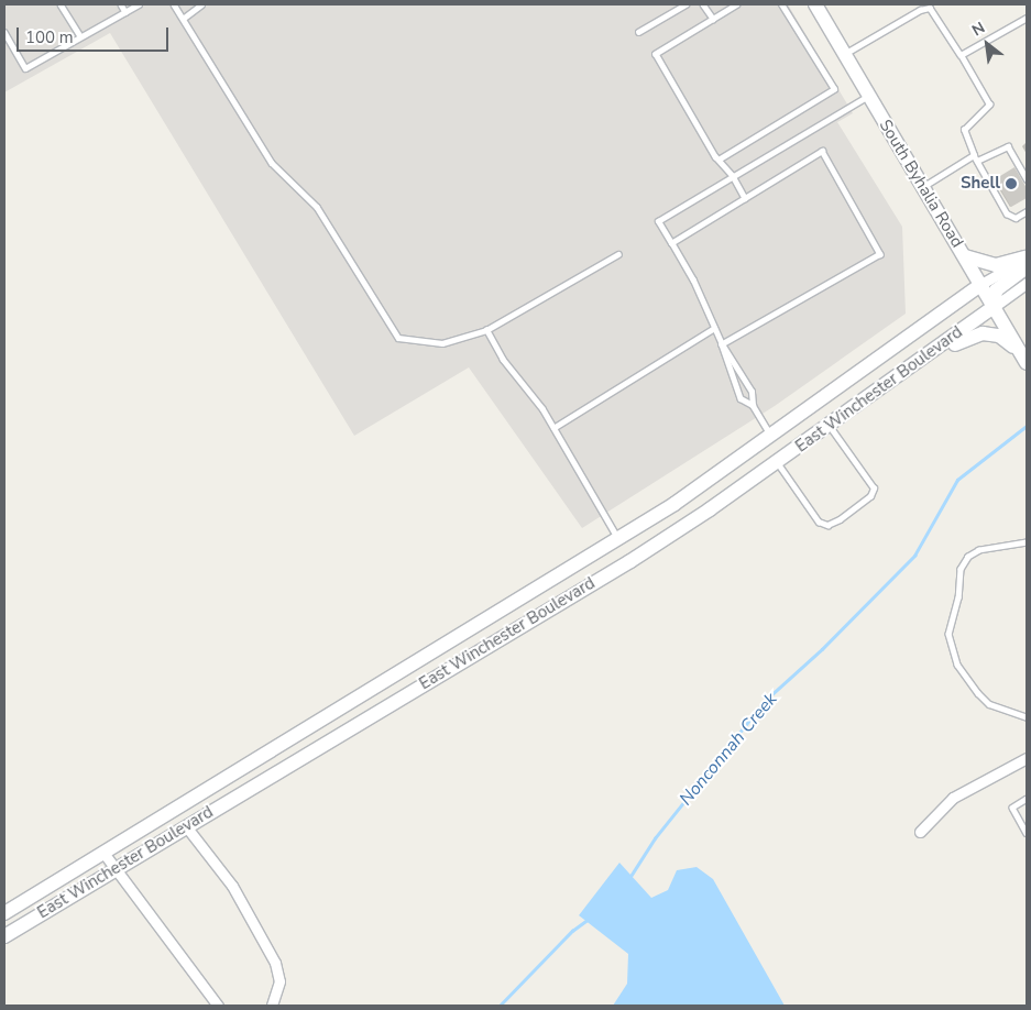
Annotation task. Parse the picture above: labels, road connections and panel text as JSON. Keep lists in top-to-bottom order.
{
  "streets": {
    "main road": ["South Byhalia Road", "East Winchester Boulevard"]
  },
  "crossings": [
    ["South Byhalia Road", "East Winchester Boulevard"]
  ],
  "water": ["Nonconnah Creek"],
  "places": ["Shell"],
  "scale_bar": "100 m",
  "north": "top left"
}
